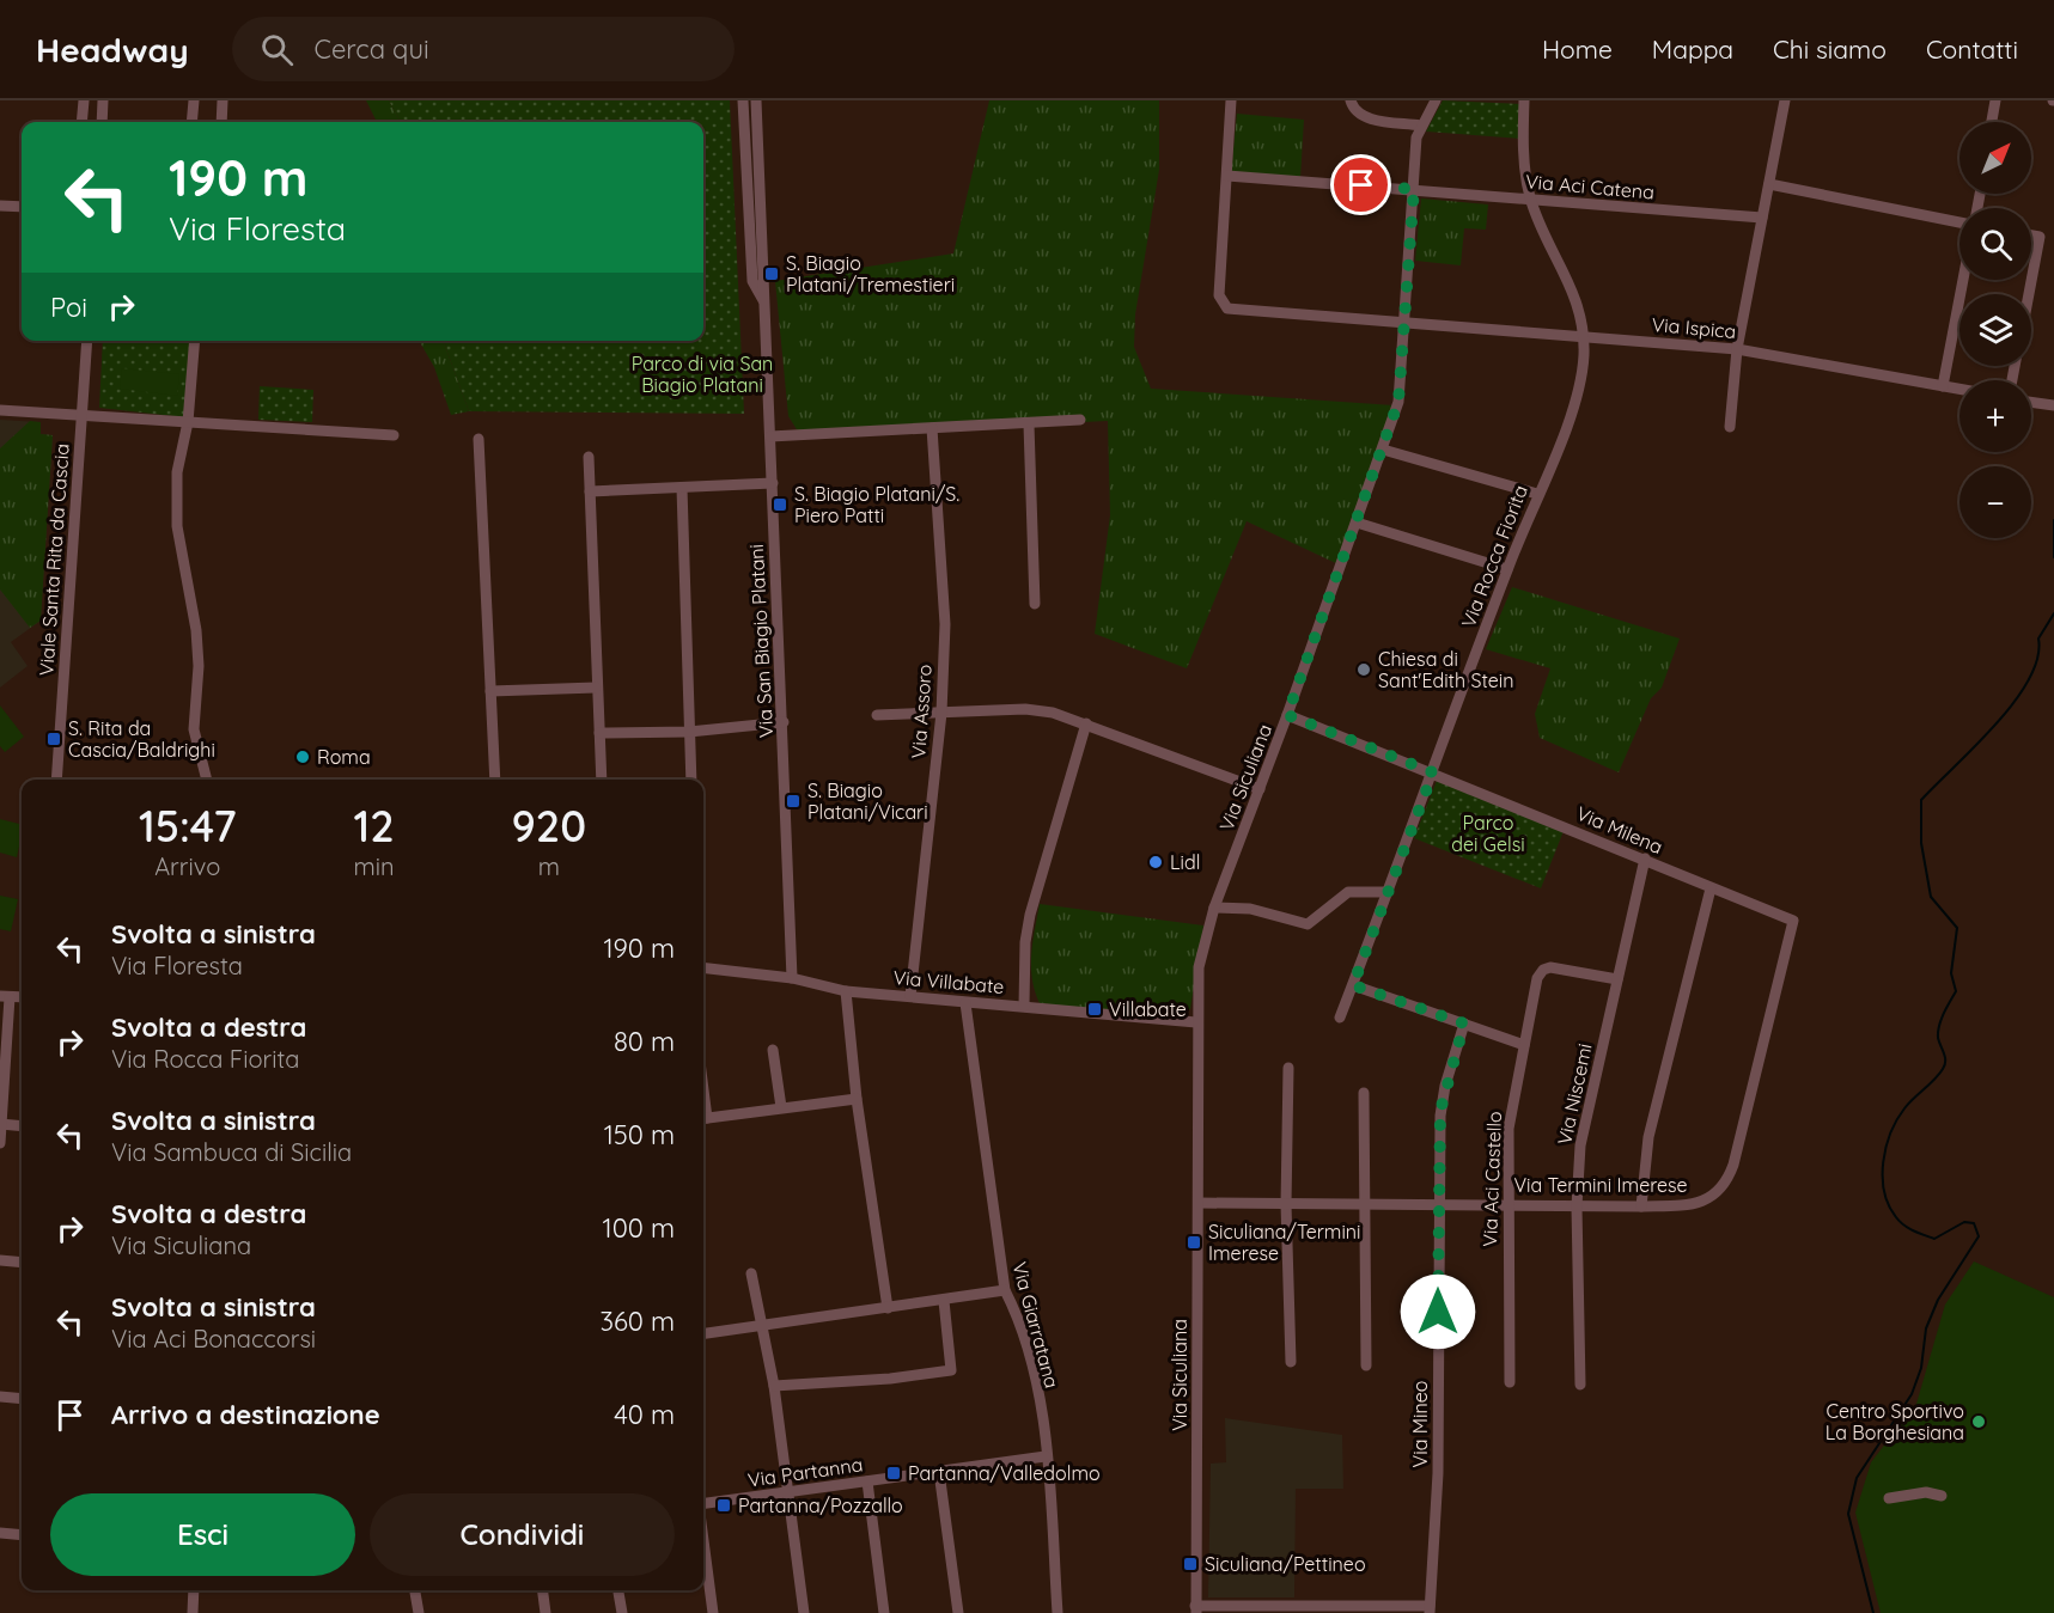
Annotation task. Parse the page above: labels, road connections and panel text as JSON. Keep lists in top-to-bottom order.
{
  "streets": {
    "street": [
      "Via Aci Catena",
      "Via Ispica",
      "Via Rocca Fiorita",
      "Viale Santa Rita da Cascia",
      "Via San Biagio Platani",
      "Via Assoro",
      "Via Siculiana",
      "Via Milena",
      "Via Villabate",
      "Via Niscemi",
      "Via Aci Castello",
      "Via Termini Imerese",
      "Via Giarratana",
      "Via Mineo",
      "Via Partanna"
    ]
  },
  "crossings": [
    ["Via Aci Catena", "Via Ispica"],
    ["Via Aci Catena", "Via Rocca Fiorita"],
    ["Via Aci Catena", "Via Siculiana"],
    ["Via Ispica", "Via Rocca Fiorita"],
    ["Via Ispica", "Via Siculiana"],
    ["Via Rocca Fiorita", "Via Milena"],
    ["Via San Biagio Platani", "Via Villabate"],
    ["Via Assoro", "Via Villabate"],
    ["Via Siculiana", "Via Milena"],
    ["Via Siculiana", "Via Villabate"],
    ["Via Siculiana", "Via Termini Imerese"],
    ["Via Milena", "Via Niscemi"],
    ["Via Milena", "Via Termini Imerese"],
    ["Via Villabate", "Via Giarratana"],
    ["Via Niscemi", "Via Aci Castello"],
    ["Via Niscemi", "Via Termini Imerese"],
    ["Via Aci Castello", "Via Termini Imerese"],
    ["Via Termini Imerese", "Via Mineo"],
    ["Via Giarratana", "Via Partanna"]
  ],
  "parks": ["Parco di via San Biagio Platani", "Parco dei Gelsi"],
  "places": {
    "transit": [
      "S. Biagio Platani/Tremestieri",
      "S. Biagio Platani/S. Piero Patti",
      "S. Rita da Cascia/Baldrighi",
      "S. Biagio Platani/Vicari",
      "Villabate",
      "Siculiana/Termini Imerese",
      "Partanna/Valledolmo",
      "Partanna/Pozzallo",
      "Siculiana/Pettineo"
    ],
    "other": [
      "Chiesa di Sant'Edith Stein",
      "Roma",
      "Lidl",
      "Centro Sportivo La Borghesiana"
    ]
  },
  "north": "top right",
  "page": {
    "header": "Headway",
    "search": "Cerca qui",
    "nav": [
      "Home",
      "Mappa",
      "Chi siamo",
      "Contatti"
    ],
    "map_buttons": ["+", "−"],
    "turn": ["190 m", "Via Floresta"],
    "then": "Poi",
    "eta": [
      "15:47",
      "Arrivo",
      "12",
      "min",
      "920",
      "m"
    ],
    "list": [
      {
        "name": "Svolta a sinistra",
        "note": "Via Floresta",
        "value": "190 m"
      },
      {
        "name": "Svolta a destra",
        "note": "Via Rocca Fiorita",
        "value": "80 m"
      },
      {
        "name": "Svolta a sinistra",
        "note": "Via Sambuca di Sicilia",
        "value": "150 m"
      },
      {
        "name": "Svolta a destra",
        "note": "Via Siculiana",
        "value": "100 m"
      },
      {
        "name": "Svolta a sinistra",
        "note": "Via Aci Bonaccorsi",
        "value": "360 m"
      },
      {
        "name": "Arrivo a destinazione",
        "value": "40 m"
      }
    ],
    "buttons": ["Esci", "Condividi"]
  }
}
